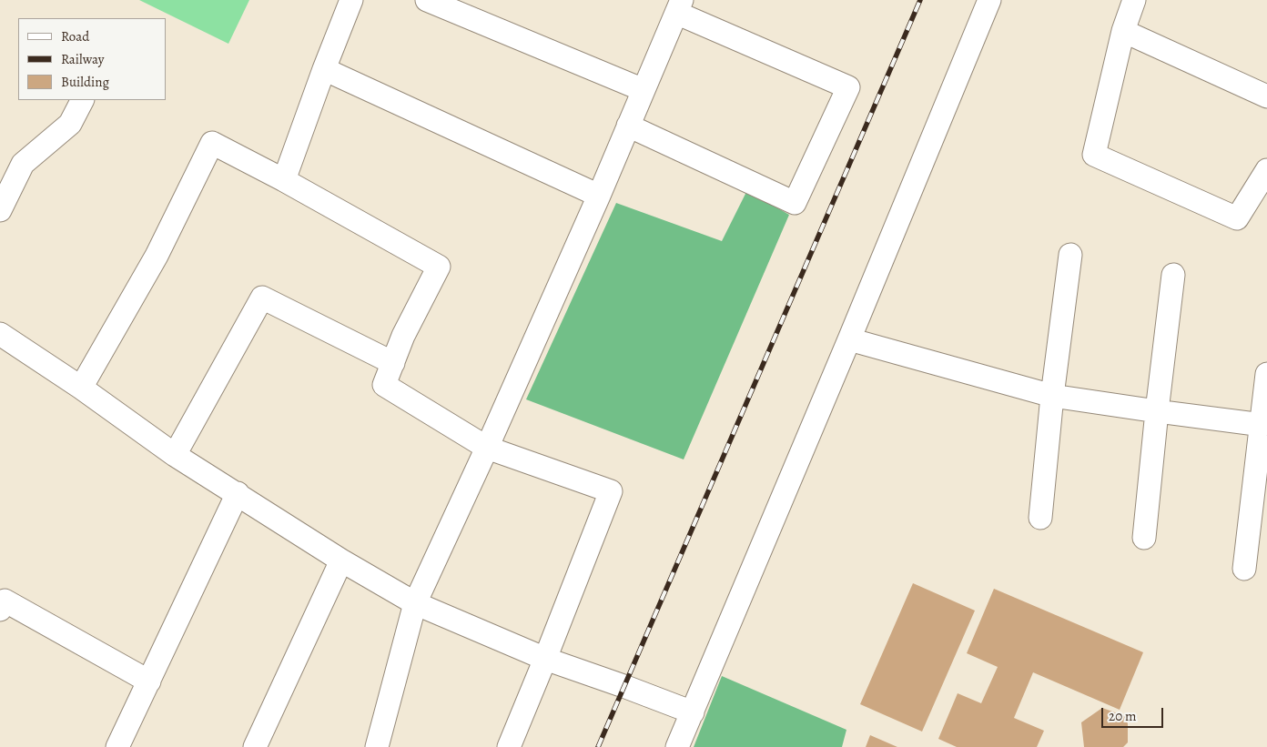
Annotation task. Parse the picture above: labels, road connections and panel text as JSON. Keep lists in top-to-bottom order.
{
  "legend": ["Road", "Railway", "Building"],
  "scale_bar": "20 m"
}
